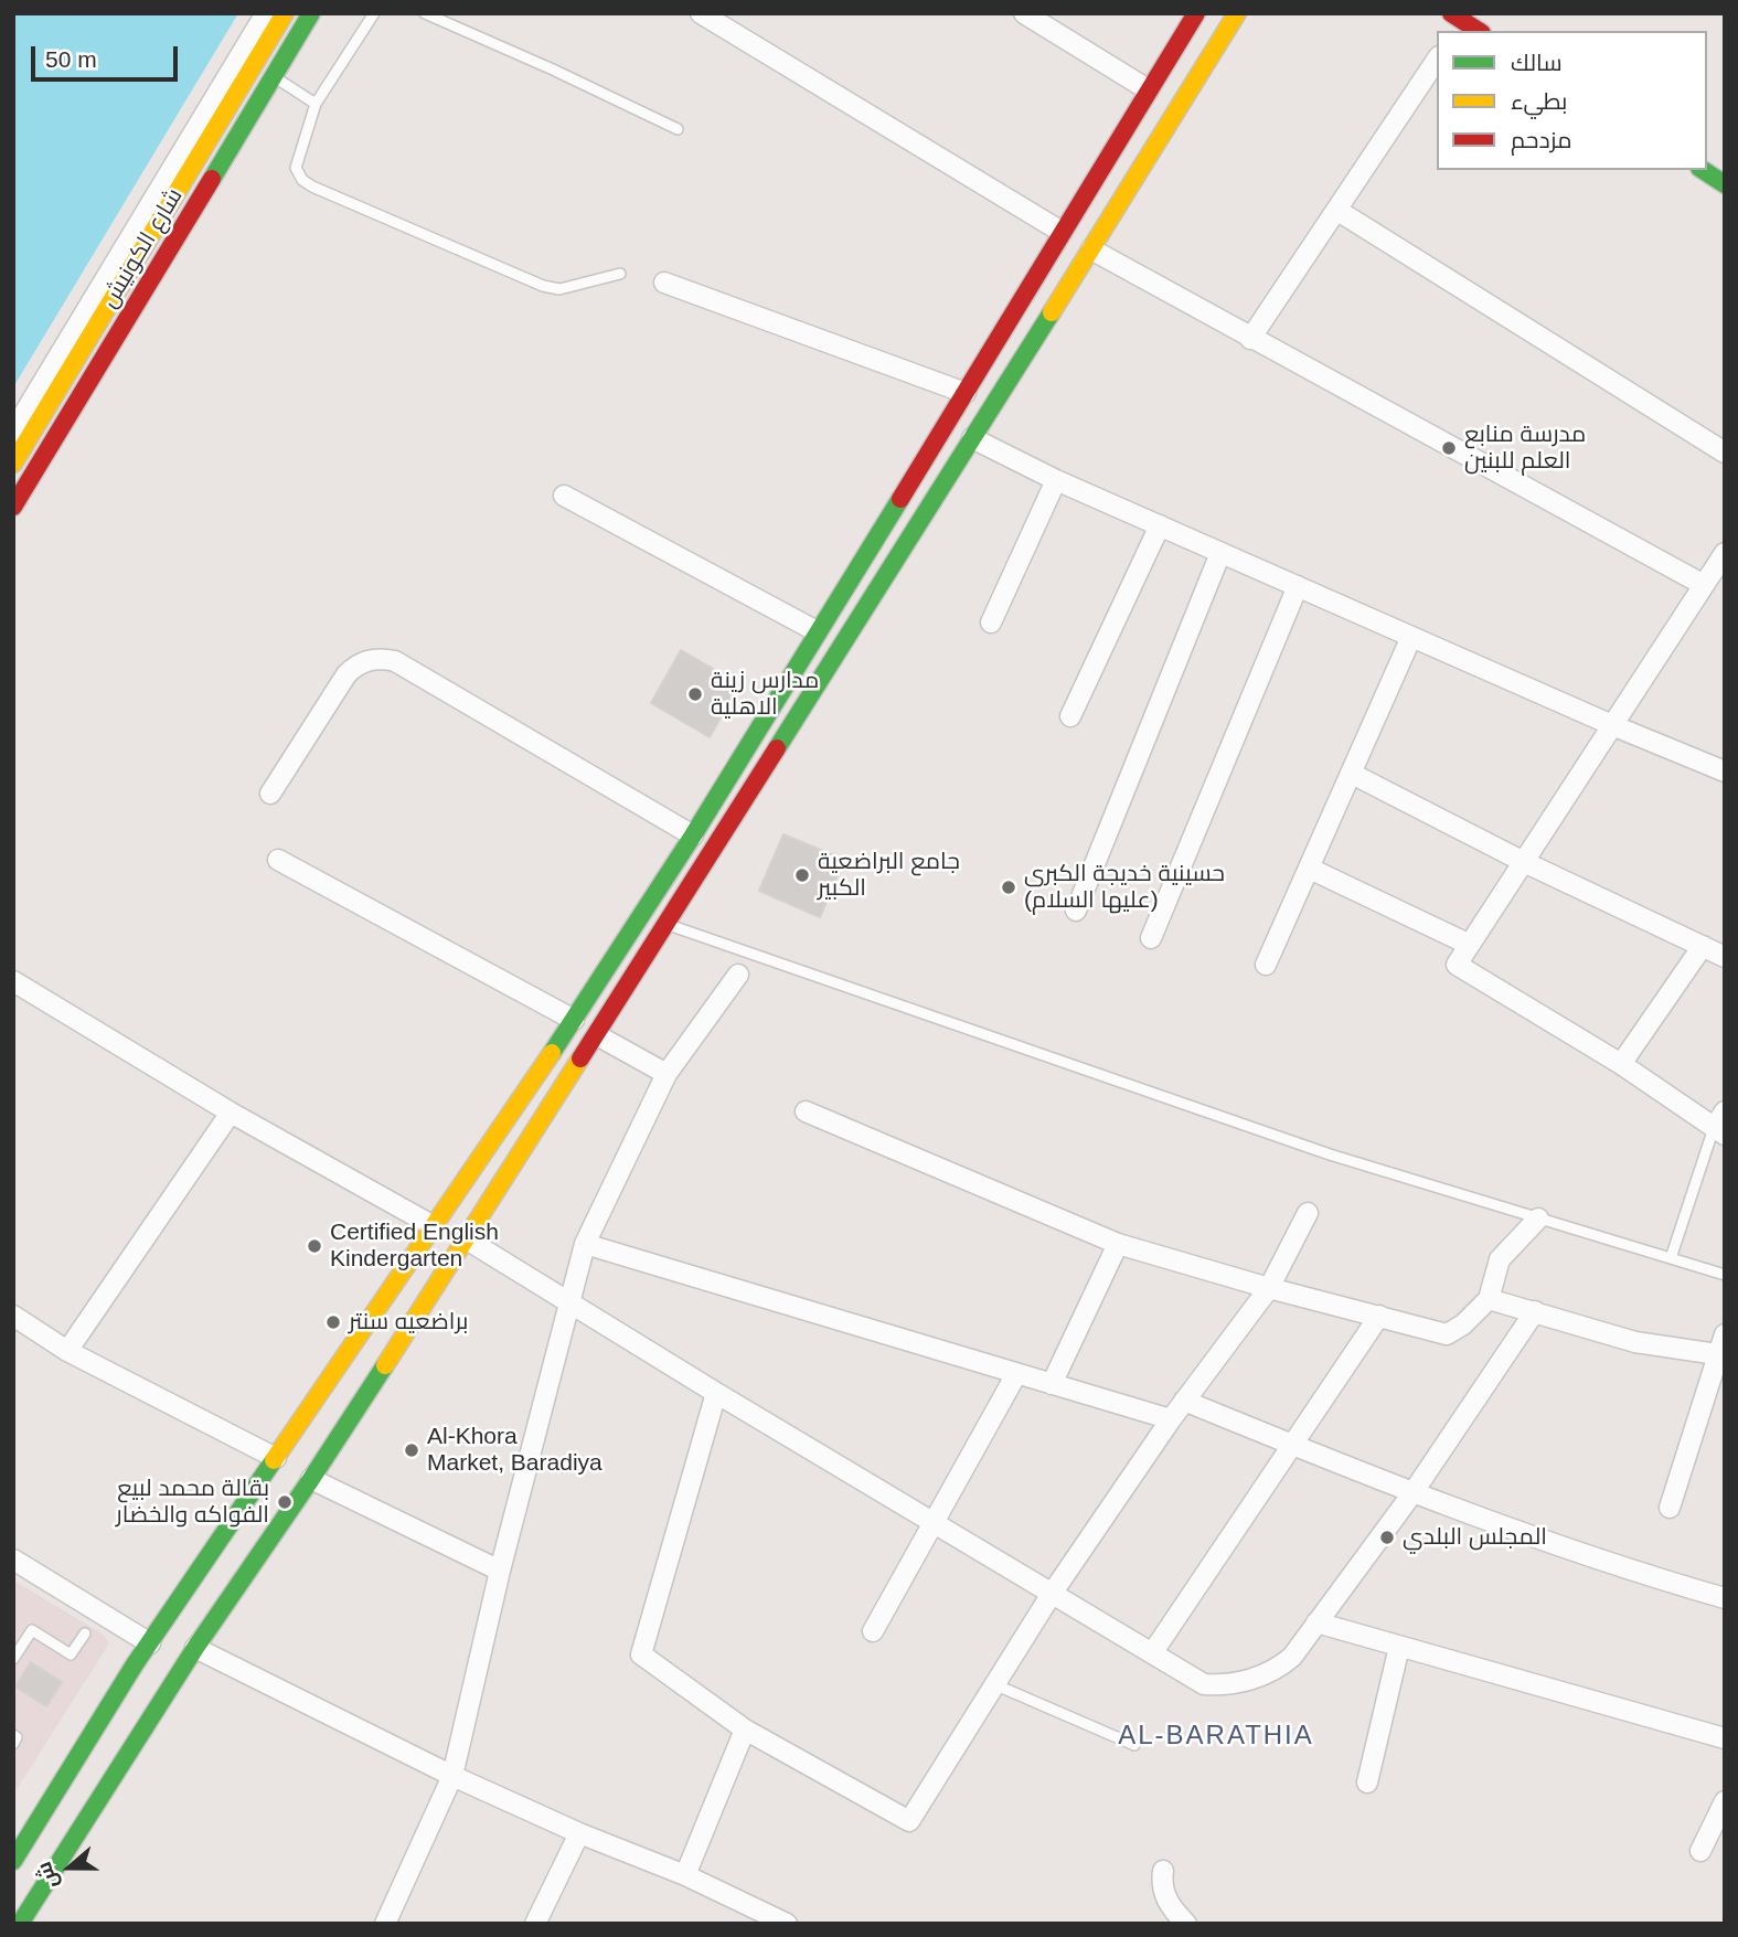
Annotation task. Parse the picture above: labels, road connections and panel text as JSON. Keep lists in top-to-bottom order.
{
  "streets": {
    "main road": ["شارع الكونيش"]
  },
  "districts": ["AL-BARATHIA"],
  "places": [
    "مدرسة منابع العلم للبنين",
    "مدارس زينة الاهلية",
    "جامع البراضعية الكبير",
    "حسينية خديجة الكبرى (عليها السلام)",
    "Certified English Kindergarten",
    "براضعيه سنتر",
    "Al-Khora Market, Baradiya",
    "بقالة محمد لبيع الفواكه والخضار",
    "المجلس البلدي"
  ],
  "legend": ["سالك", "بطيء", "مزدحم"],
  "scale_bar": "50 m",
  "north": "left"
}
